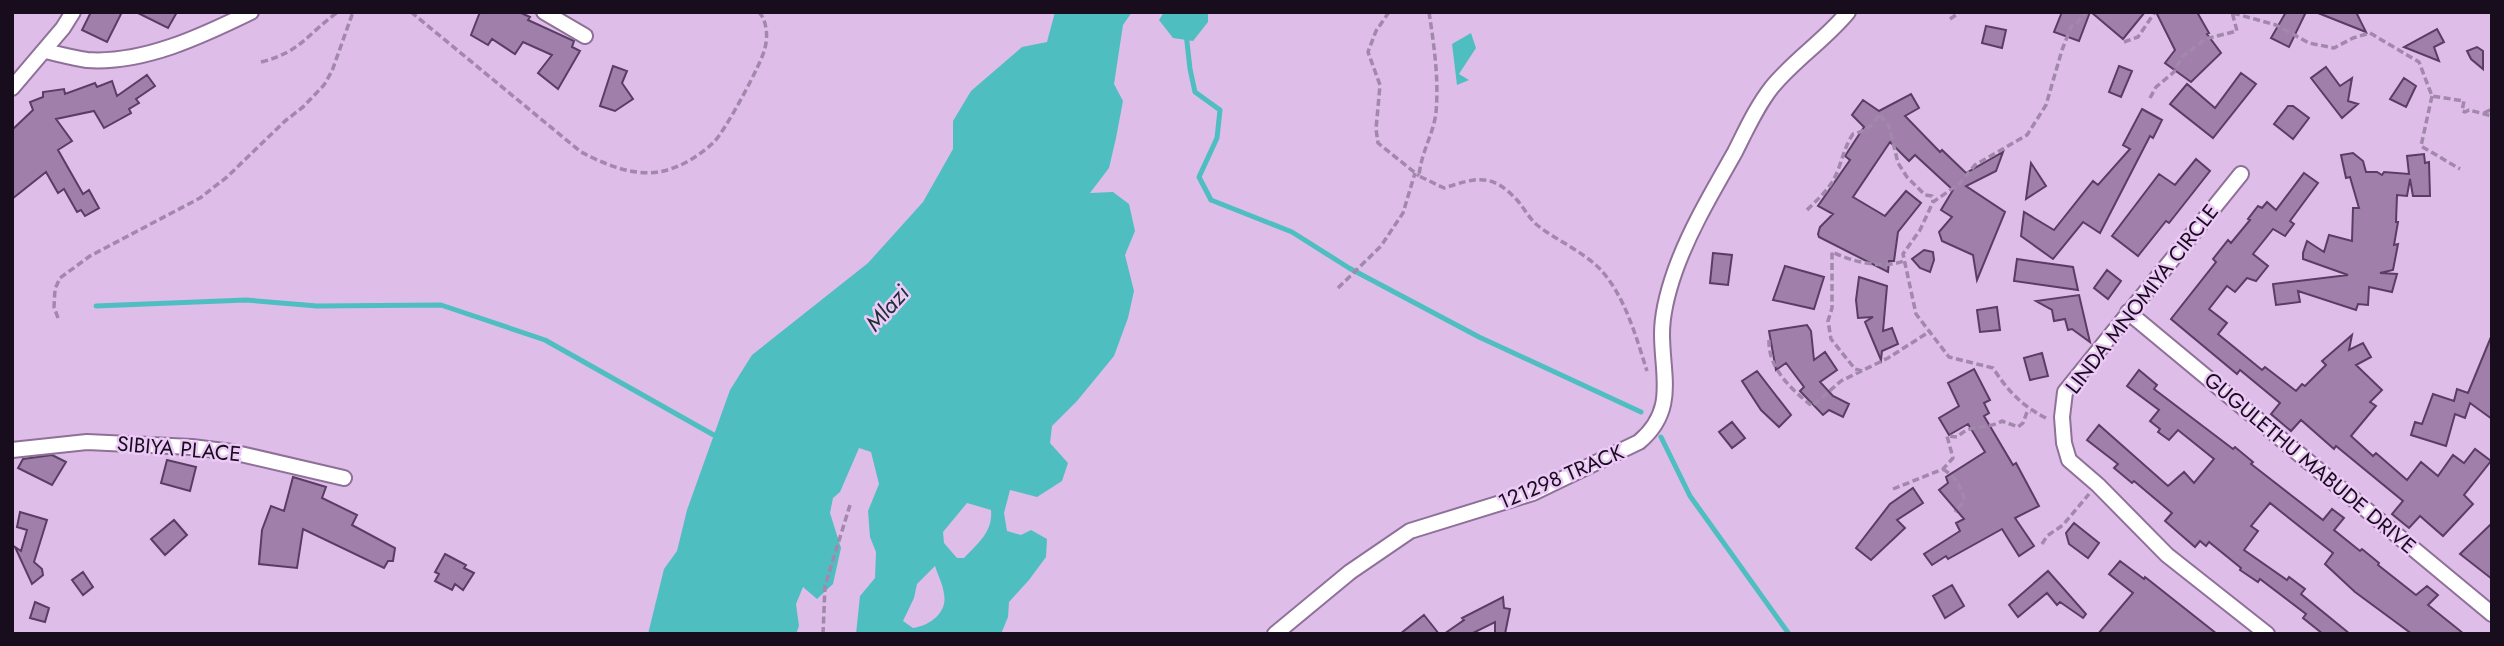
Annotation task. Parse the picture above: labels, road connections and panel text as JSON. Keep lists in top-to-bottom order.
{
  "streets": {
    "street": [
      "LINDA MNOMIYA CIRCLE",
      "SIBIYA PLACE",
      "GUGULETHU MABUDE DRIVE",
      "121298 TRACK"
    ]
  },
  "crossings": [
    ["LINDA MNOMIYA CIRCLE", "GUGULETHU MABUDE DRIVE"]
  ],
  "water": ["Mlazi"]
}
